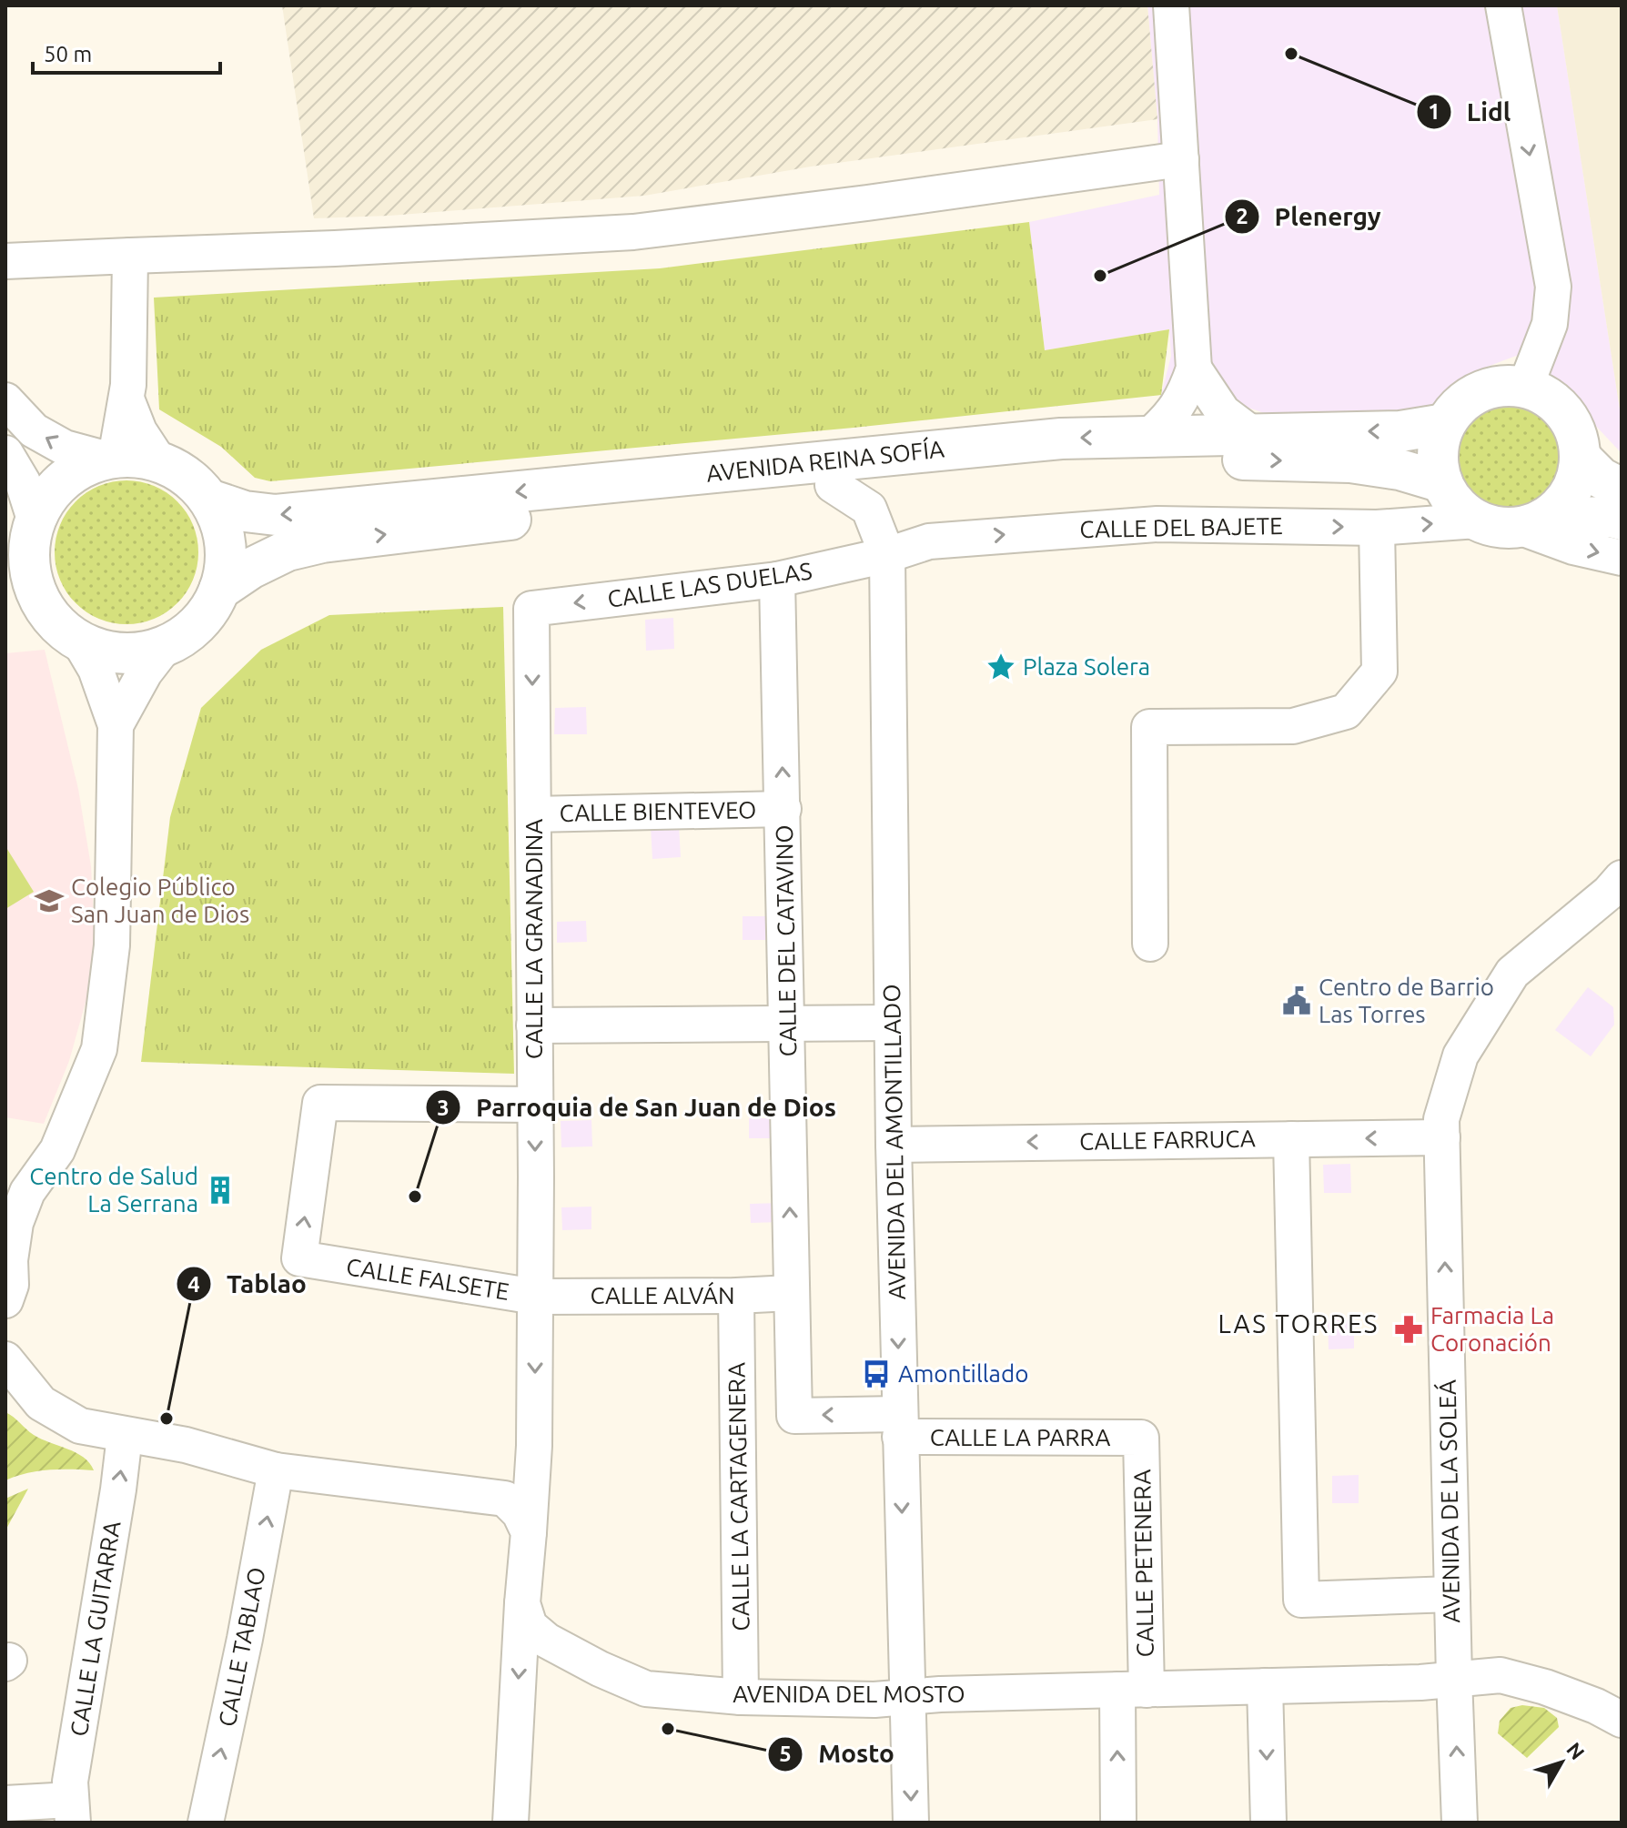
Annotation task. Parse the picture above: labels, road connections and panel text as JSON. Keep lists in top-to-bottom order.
{
  "streets": {
    "main road": ["AVENIDA REINA SOFÍA"],
    "street": [
      "CALLE DEL BAJETE",
      "CALLE LAS DUELAS",
      "CALLE BIENTEVEO",
      "CALLE LA GRANADINA",
      "CALLE DEL CATAVINO",
      "CALLE FARRUCA",
      "AVENIDA DEL AMONTILLADO",
      "CALLE FALSETE",
      "CALLE ALVÁN",
      "CALLE LA PARRA",
      "CALLE LA CARTAGENERA",
      "AVENIDA DE LA SOLEÁ",
      "CALLE PETENERA",
      "CALLE LA GUITARRA",
      "CALLE TABLAO",
      "AVENIDA DEL MOSTO"
    ]
  },
  "crossings": [
    ["AVENIDA REINA SOFÍA", "CALLE DEL BAJETE"],
    ["AVENIDA REINA SOFÍA", "AVENIDA DEL AMONTILLADO"],
    ["CALLE DEL BAJETE", "CALLE LAS DUELAS"],
    ["CALLE DEL BAJETE", "AVENIDA DEL AMONTILLADO"],
    ["CALLE LAS DUELAS", "CALLE LA GRANADINA"],
    ["CALLE LAS DUELAS", "CALLE DEL CATAVINO"],
    ["CALLE LAS DUELAS", "AVENIDA DEL AMONTILLADO"],
    ["CALLE BIENTEVEO", "CALLE LA GRANADINA"],
    ["CALLE BIENTEVEO", "CALLE DEL CATAVINO"],
    ["CALLE LA GRANADINA", "CALLE FALSETE"],
    ["CALLE LA GRANADINA", "CALLE ALVÁN"],
    ["CALLE DEL CATAVINO", "AVENIDA DEL AMONTILLADO"],
    ["CALLE DEL CATAVINO", "CALLE ALVÁN"],
    ["CALLE DEL CATAVINO", "CALLE LA PARRA"],
    ["CALLE FARRUCA", "AVENIDA DEL AMONTILLADO"],
    ["CALLE FARRUCA", "AVENIDA DE LA SOLEÁ"],
    ["AVENIDA DEL AMONTILLADO", "CALLE LA PARRA"],
    ["AVENIDA DEL AMONTILLADO", "AVENIDA DEL MOSTO"],
    ["CALLE FALSETE", "CALLE ALVÁN"],
    ["CALLE ALVÁN", "CALLE LA CARTAGENERA"],
    ["CALLE LA PARRA", "CALLE PETENERA"],
    ["CALLE LA CARTAGENERA", "AVENIDA DEL MOSTO"],
    ["AVENIDA DE LA SOLEÁ", "AVENIDA DEL MOSTO"],
    ["CALLE PETENERA", "AVENIDA DEL MOSTO"]
  ],
  "one_way": [
    "CALLE DEL BAJETE",
    "CALLE LAS DUELAS",
    "CALLE LA GRANADINA",
    "CALLE DEL CATAVINO",
    "CALLE FARRUCA",
    "AVENIDA DEL AMONTILLADO",
    "AVENIDA DE LA SOLEÁ",
    "CALLE LA GUITARRA"
  ],
  "districts": ["LAS TORRES"],
  "places": {
    "other": [
      "Lidl",
      "Plenergy",
      "Parroquia de San Juan de Dios",
      "Tablao",
      "Mosto"
    ],
    "place": ["Plaza Solera"],
    "school or university": ["Colegio Público San Juan de Dios"],
    "public building": ["Centro de Barrio Las Torres"],
    "building": ["Centro de Salud La Serrana"],
    "pharmacy": ["Farmacia La Coronación"],
    "bus stop": ["Amontillado"]
  },
  "scale_bar": "50 m",
  "north": "top right"
}
